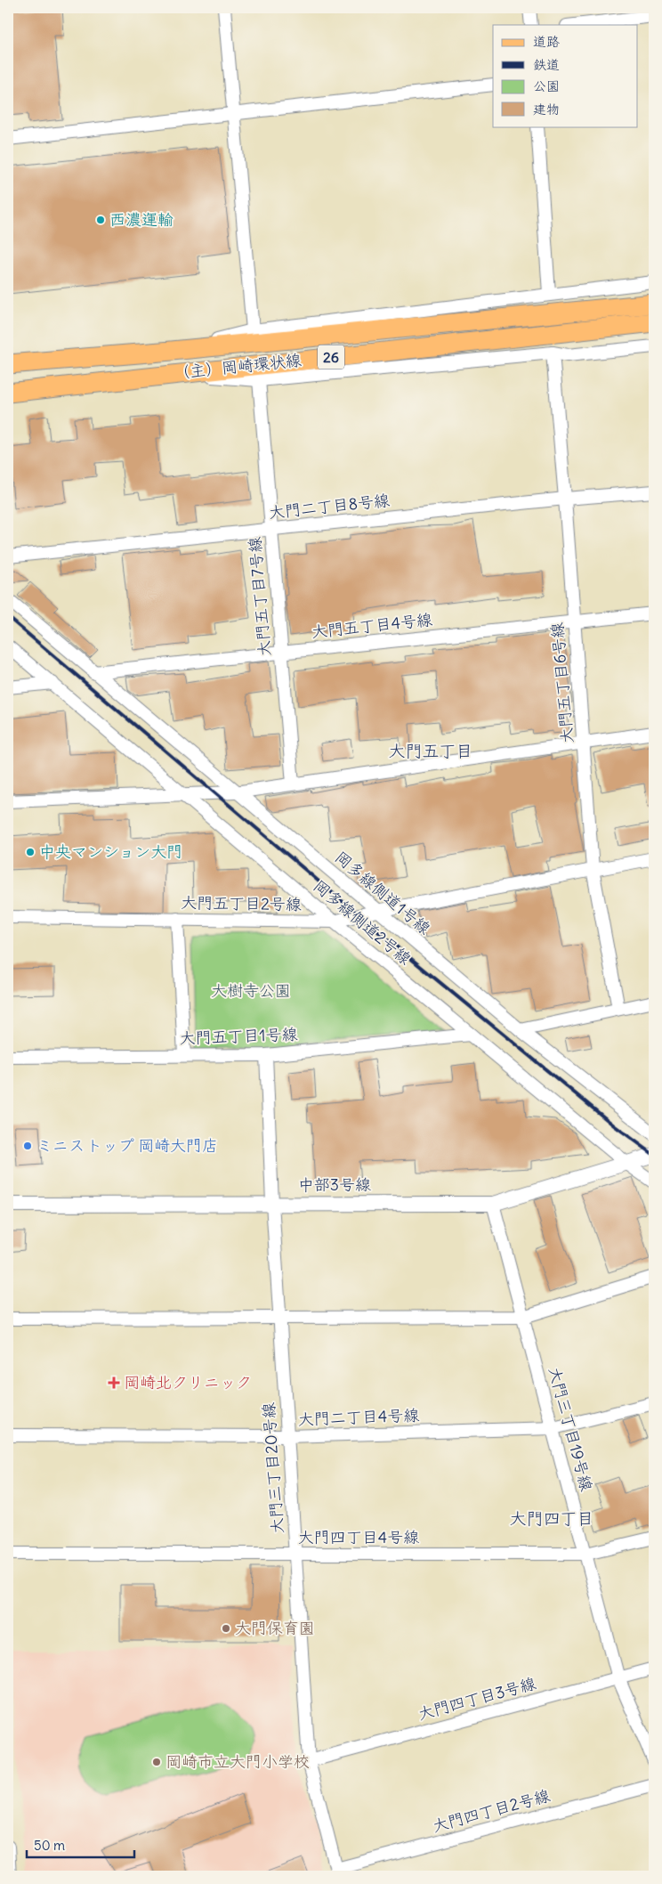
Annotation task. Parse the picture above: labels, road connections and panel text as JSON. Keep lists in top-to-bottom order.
{
  "streets": {
    "main road": ["26", "（主）岡崎環状線"],
    "street": [
      "大門二丁目8号線",
      "大門五丁目7号線",
      "大門五丁目4号線",
      "大門五丁目6号線",
      "岡多線側道1号線",
      "大門五丁目2号線",
      "岡多線側道2号線",
      "大門五丁目1号線",
      "中部3号線",
      "大門二丁目4号線",
      "大門三丁目19号線",
      "大門三丁目20号線",
      "大門四丁目4号線",
      "大門四丁目3号線",
      "大門四丁目2号線"
    ]
  },
  "crossings": [
    ["大門二丁目8号線", "大門五丁目7号線"],
    ["大門二丁目8号線", "大門五丁目6号線"],
    ["大門五丁目7号線", "大門五丁目4号線"],
    ["大門五丁目4号線", "大門五丁目6号線"],
    ["大門五丁目4号線", "岡多線側道1号線"],
    ["大門五丁目6号線", "大門五丁目2号線"],
    ["岡多線側道1号線", "大門五丁目2号線"],
    ["大門五丁目2号線", "岡多線側道2号線"],
    ["岡多線側道2号線", "大門五丁目1号線"],
    ["岡多線側道2号線", "中部3号線"],
    ["大門五丁目1号線", "大門三丁目20号線"],
    ["中部3号線", "大門三丁目19号線"],
    ["中部3号線", "大門三丁目20号線"],
    ["大門二丁目4号線", "大門三丁目19号線"],
    ["大門二丁目4号線", "大門三丁目20号線"],
    ["大門三丁目19号線", "大門四丁目4号線"],
    ["大門三丁目19号線", "大門四丁目3号線"],
    ["大門三丁目20号線", "大門四丁目4号線"],
    ["大門三丁目20号線", "大門四丁目3号線"],
    ["大門三丁目20号線", "大門四丁目2号線"]
  ],
  "districts": ["大門五丁目", "大門四丁目"],
  "parks": ["大樹寺公園"],
  "places": {
    "other": [
      "西濃運輸",
      "中央マンション大門",
      "ミニストップ 岡崎大門店",
      "大門保育園",
      "岡崎市立大門小学校"
    ],
    "health": ["岡崎北クリニック"]
  },
  "legend": [
    "道路",
    "鉄道",
    "公園",
    "建物"
  ],
  "scale_bar": "50 m"
}
